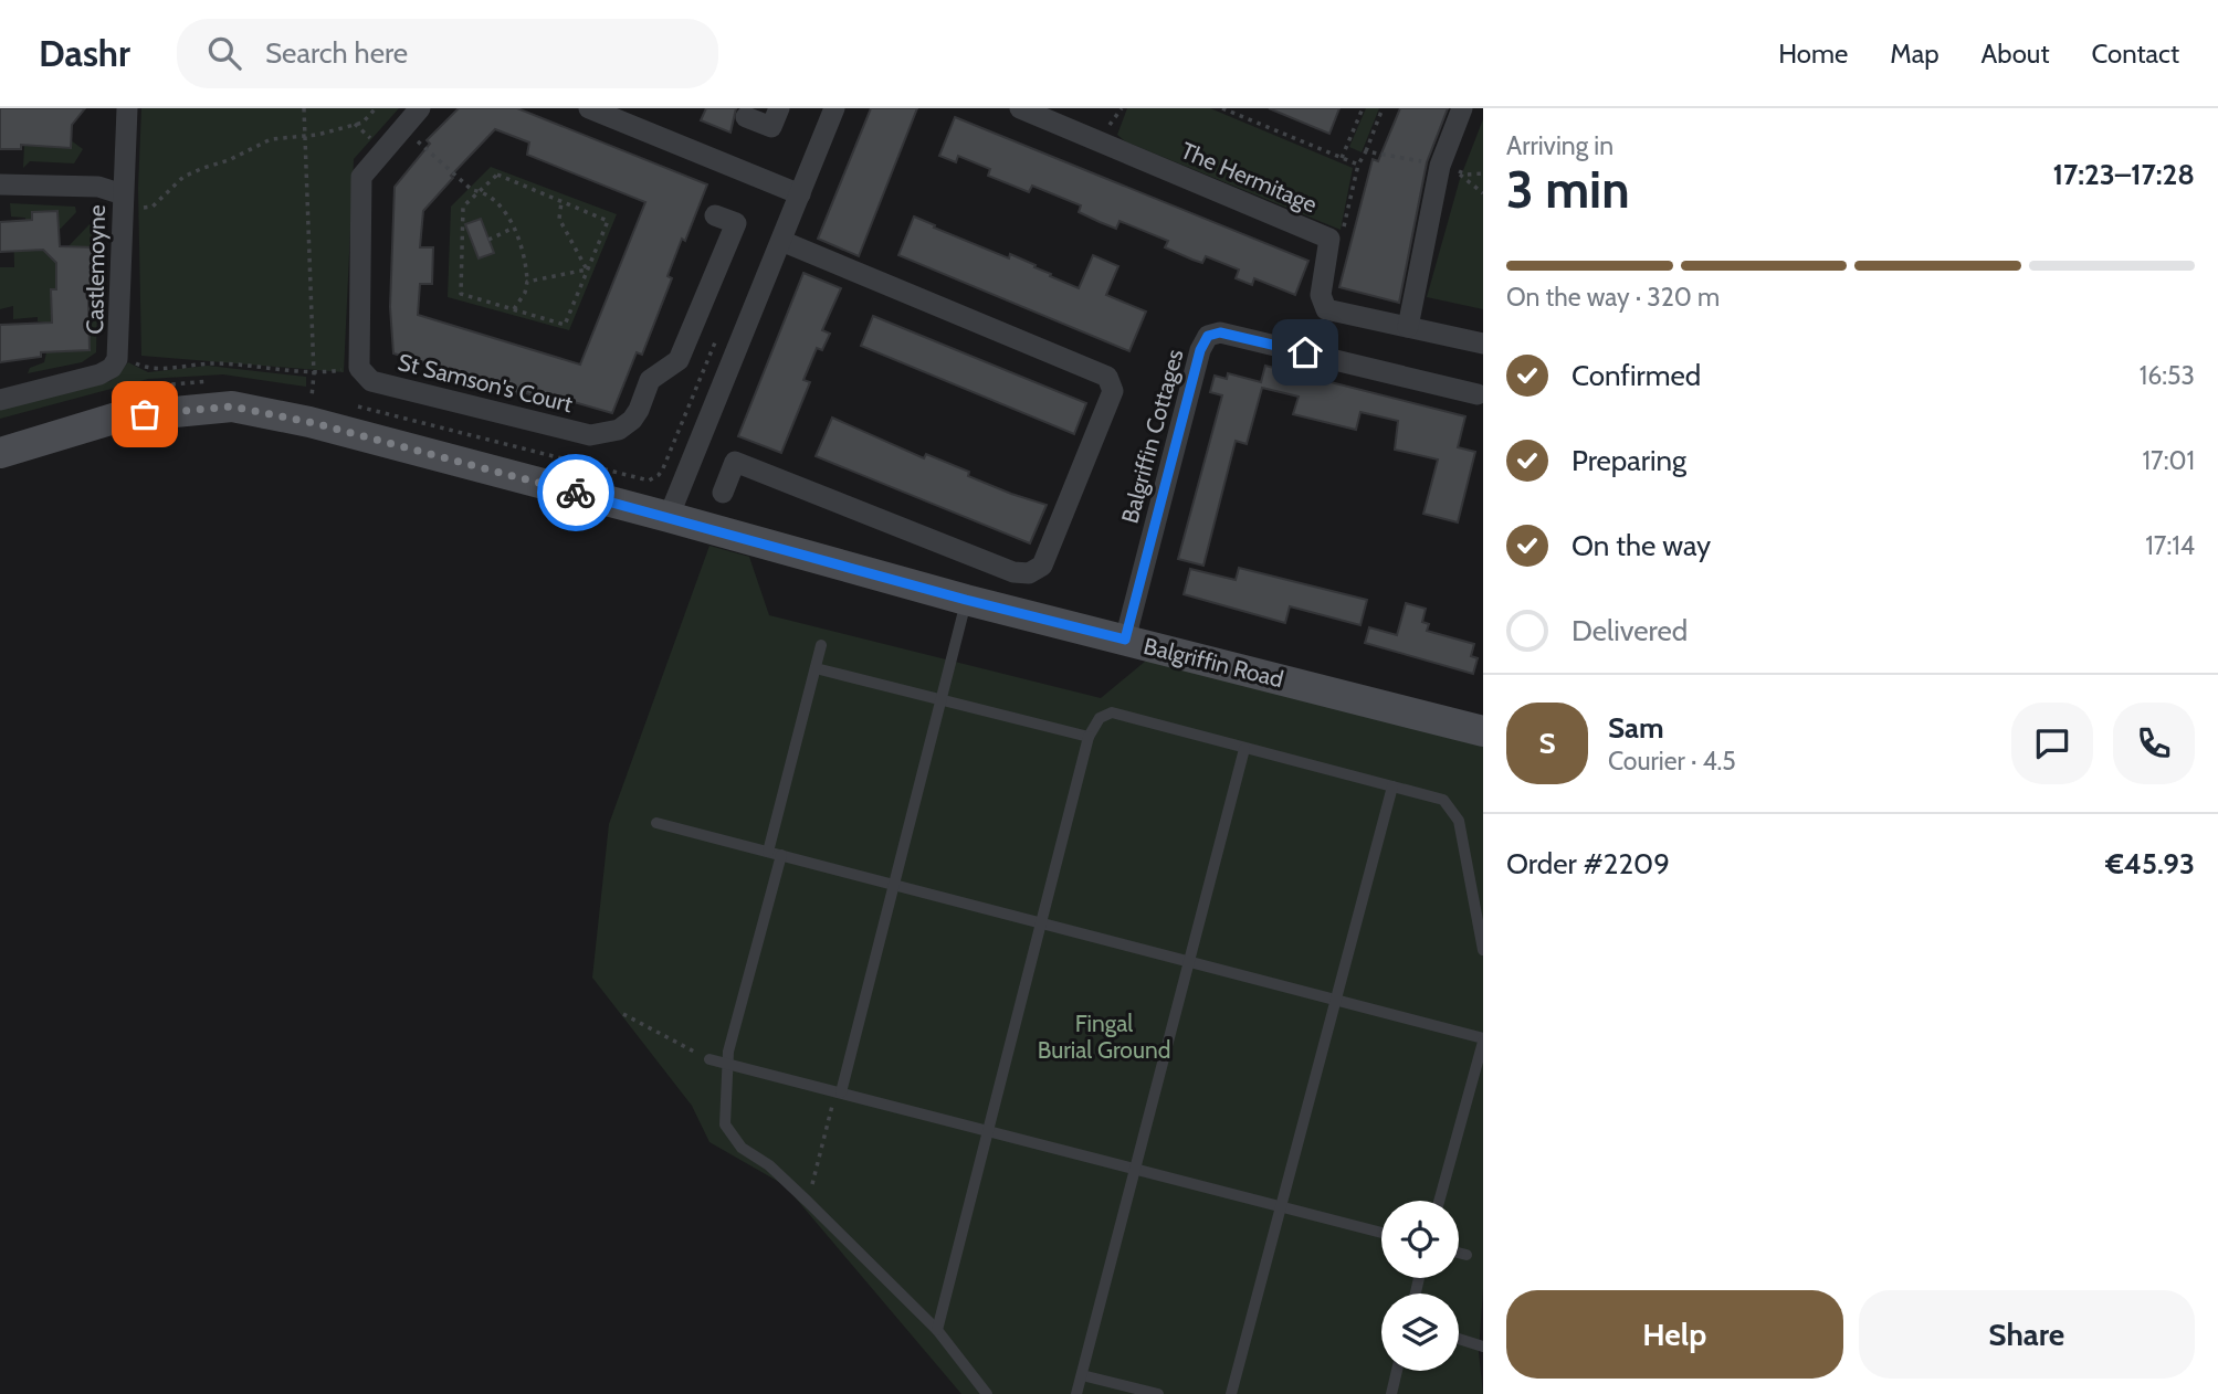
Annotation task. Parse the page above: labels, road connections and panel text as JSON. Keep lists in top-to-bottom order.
{
  "streets": {
    "main road": ["Balgriffin Road"],
    "street": [
      "The Hermitage",
      "Castlemoyne",
      "St Samson's Court",
      "Balgriffin Cottages"
    ]
  },
  "crossings": [
    ["Balgriffin Cottages", "Balgriffin Road"]
  ],
  "parks": ["Fingal Burial Ground"],
  "page": {
    "header": "Dashr",
    "search": "Search here",
    "nav": [
      "Home",
      "Map",
      "About",
      "Contact"
    ],
    "heading": ["3 min", "Arriving in", "17:23–17:28"],
    "panel": [
      "Sam",
      "Courier · 4.5",
      "Order #2209",
      "€45.93"
    ],
    "bar": "On the way · 320 m",
    "list": [
      ["Confirmed", "16:53"],
      ["Preparing", "17:01"],
      ["On the way", "17:14"],
      "Delivered"
    ],
    "round": "S",
    "buttons": ["Help", "Share"]
  }
}
